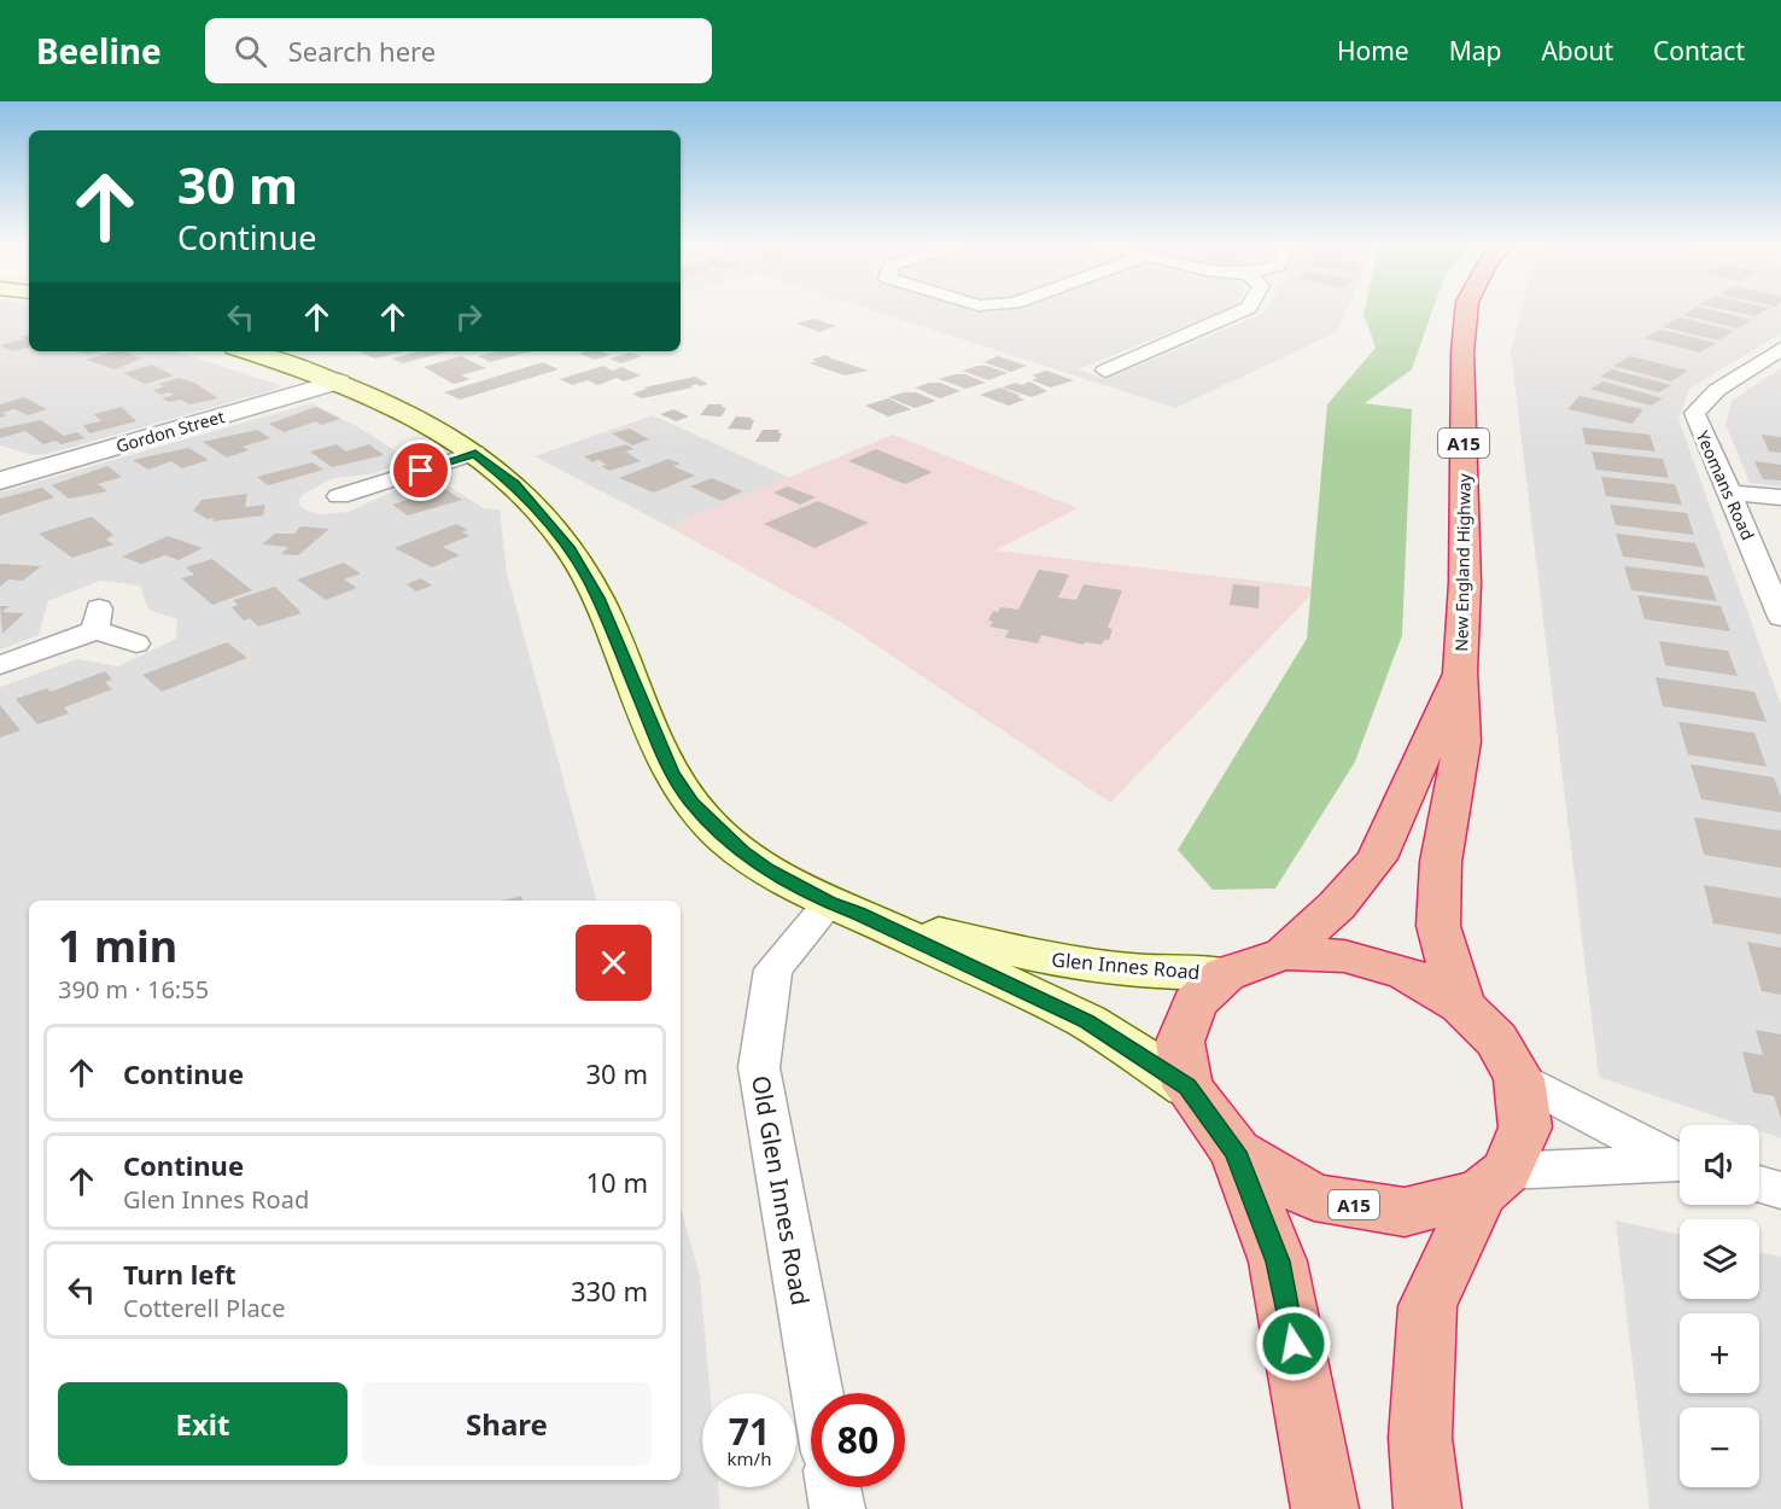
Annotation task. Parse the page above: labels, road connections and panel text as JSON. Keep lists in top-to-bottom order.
{
  "streets": {
    "highway": ["A15", "New England Highway"],
    "main road": ["Glen Innes Road"],
    "street": ["Gordon Street", "Yeomans Road", "Old Glen Innes Road"]
  },
  "crossings": [
    ["Gordon Street", "Glen Innes Road"],
    ["A15", "New England Highway"],
    ["A15", "Glen Innes Road"],
    ["Glen Innes Road", "Old Glen Innes Road"]
  ],
  "page": {
    "header": "Beeline",
    "search": "Search here",
    "nav": [
      "Home",
      "Map",
      "About",
      "Contact"
    ],
    "turn": ["30 m", "Continue"],
    "heading": ["1 min", "390 m · 16:55"],
    "list": [
      {
        "name": "Continue",
        "value": "30 m"
      },
      {
        "name": "Continue",
        "note": "Glen Innes Road",
        "value": "10 m"
      },
      {
        "name": "Turn left",
        "note": "Cotterell Place",
        "value": "330 m"
      }
    ],
    "map_buttons": ["+", "−"],
    "buttons": ["Exit", "Share"],
    "speed": "71 km/h",
    "limit": "80"
  }
}
